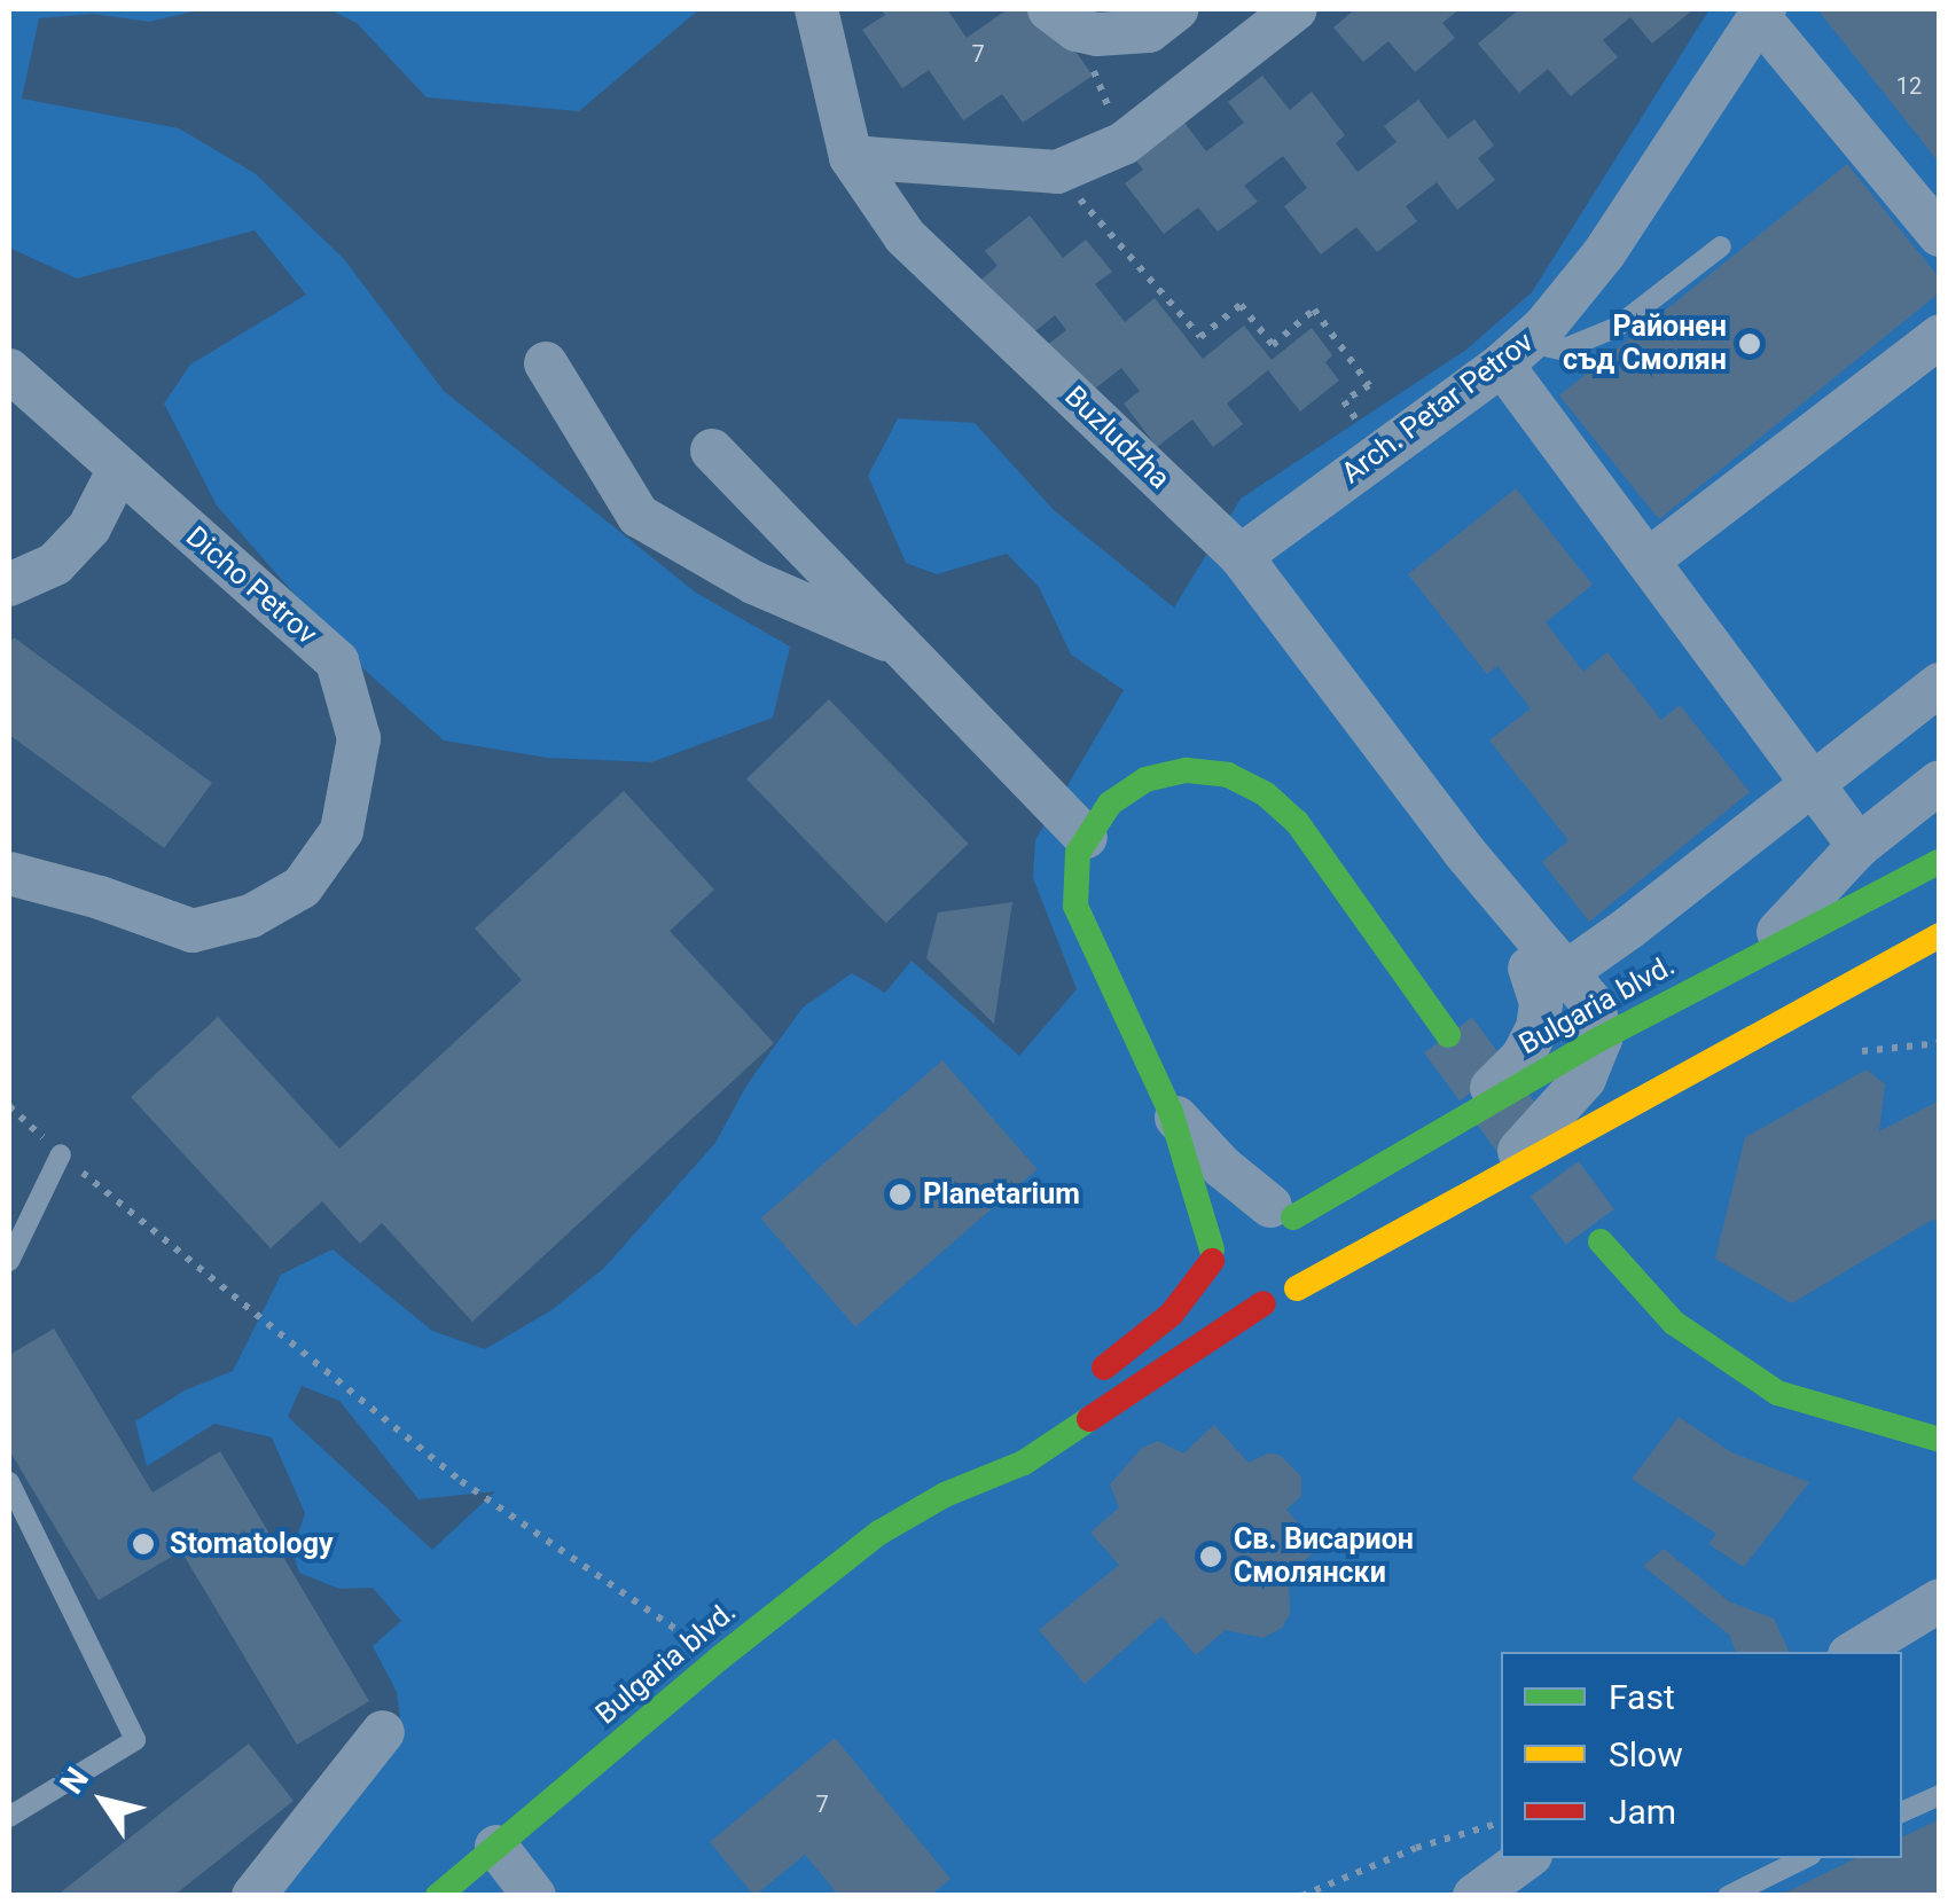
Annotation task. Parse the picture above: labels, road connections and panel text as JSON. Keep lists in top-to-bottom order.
{
  "streets": {
    "street": [
      "Arch. Petar Petrov",
      "Buzludzha",
      "Dicho Petrov",
      "Bulgaria blvd."
    ]
  },
  "crossings": [
    ["Arch. Petar Petrov", "Buzludzha"],
    ["Buzludzha", "Bulgaria blvd."]
  ],
  "places": [
    "Районен съд Смолян",
    "Planetarium",
    "Stomatology",
    "Св. Висарион Смолянски"
  ],
  "house_numbers": ["7", "12", "7"],
  "legend": ["Fast", "Slow", "Jam"],
  "north": "top left"
}
